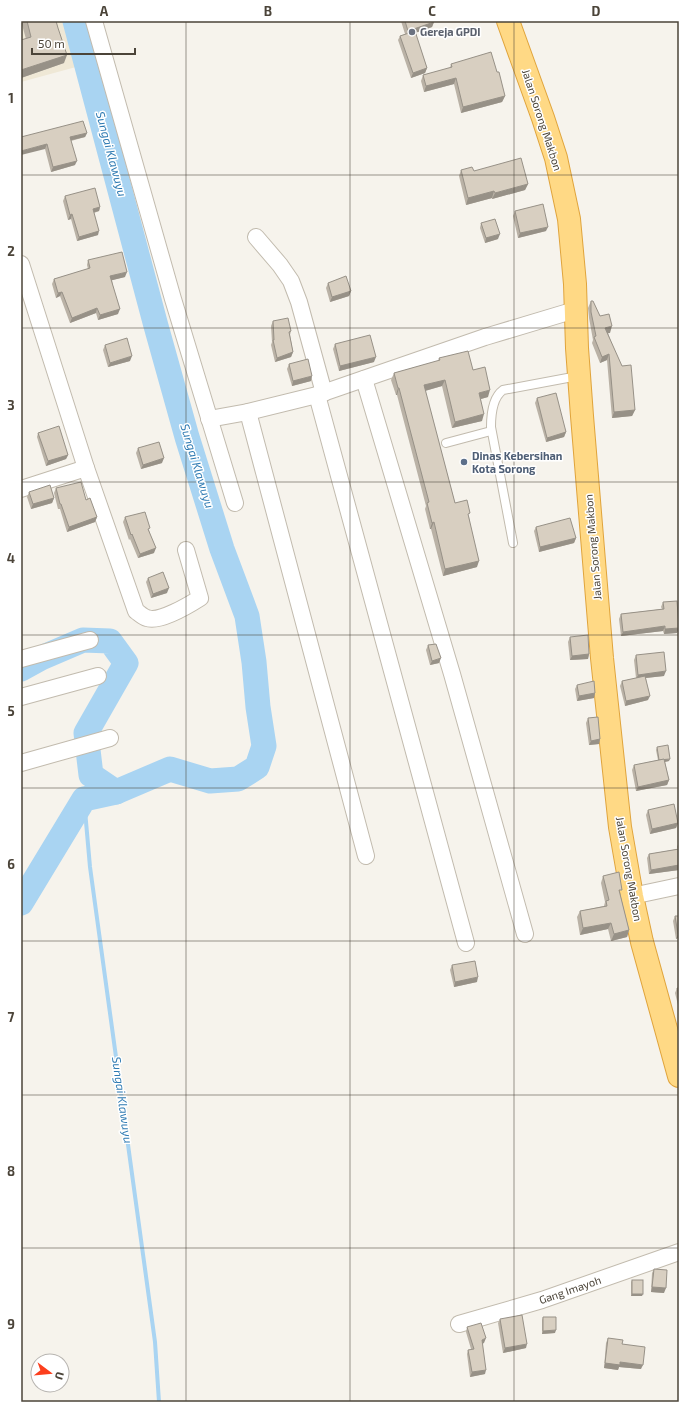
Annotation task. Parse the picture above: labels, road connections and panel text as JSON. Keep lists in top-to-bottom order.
{
  "streets": {
    "highway": ["Jalan Sorong Makbon"],
    "street": ["Gang Imayoh"]
  },
  "water": ["Sungai Klawuyu"],
  "places": ["Gereja GPDI", "Dinas Kebersihan Kota Sorong"],
  "scale_bar": "50 m",
  "north": "right",
  "grid": {
    "columns": [
      "A",
      "B",
      "C",
      "D"
    ],
    "rows": [
      "1",
      "2",
      "3",
      "4",
      "5",
      "6",
      "7",
      "8",
      "9"
    ]
  }
}
